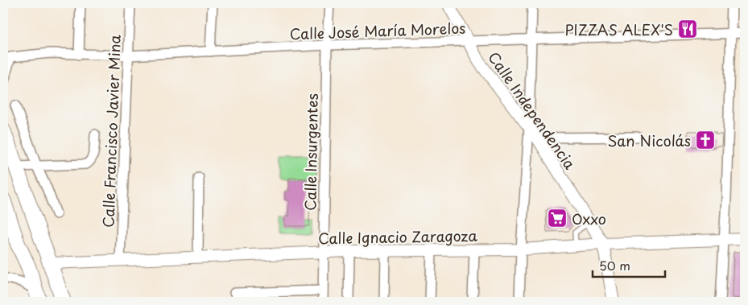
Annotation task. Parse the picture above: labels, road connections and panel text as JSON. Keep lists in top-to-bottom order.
{
  "streets": {
    "street": [
      "Calle José María Morelos",
      "Calle Independencia",
      "Calle Francisco Javier Mina",
      "Calle Insurgentes",
      "Calle Ignacio Zaragoza"
    ]
  },
  "crossings": [
    ["Calle José María Morelos", "Calle Independencia"],
    ["Calle José María Morelos", "Calle Francisco Javier Mina"],
    ["Calle José María Morelos", "Calle Insurgentes"],
    ["Calle Independencia", "Calle Ignacio Zaragoza"],
    ["Calle Francisco Javier Mina", "Calle Ignacio Zaragoza"],
    ["Calle Insurgentes", "Calle Ignacio Zaragoza"]
  ],
  "places": {
    "restaurant": ["PIZZAS ALEX'S"],
    "church": ["San Nicolás"],
    "supermarket": ["Oxxo"]
  },
  "scale_bar": "50 m"
}
